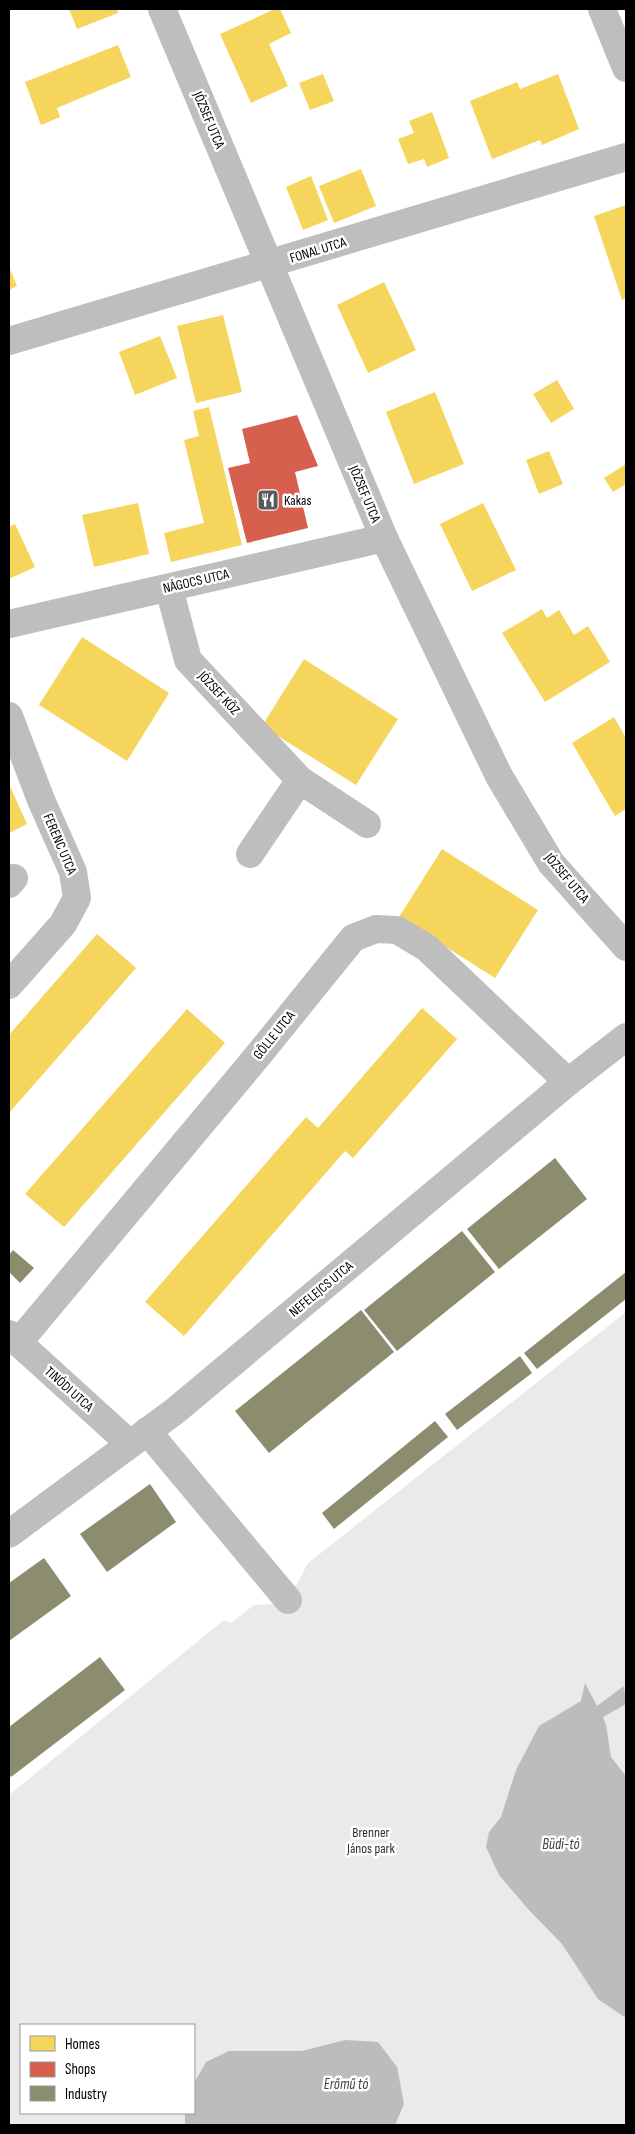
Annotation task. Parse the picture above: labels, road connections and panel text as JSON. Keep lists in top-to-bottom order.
{
  "streets": {
    "street": [
      "JÓZSEF UTCA",
      "FONAL UTCA",
      "NÁGOCS UTCA",
      "JÓZSEF KÖZ",
      "FERENC UTCA",
      "GÖLLE UTCA",
      "NEFELEJCS UTCA",
      "TINÓDI UTCA"
    ]
  },
  "crossings": [
    ["JÓZSEF UTCA", "FONAL UTCA"],
    ["JÓZSEF UTCA", "NÁGOCS UTCA"],
    ["NÁGOCS UTCA", "JÓZSEF KÖZ"],
    ["GÖLLE UTCA", "NEFELEJCS UTCA"],
    ["GÖLLE UTCA", "TINÓDI UTCA"],
    ["NEFELEJCS UTCA", "TINÓDI UTCA"]
  ],
  "water": ["Büdi-tó", "Erőmű tó"],
  "parks": ["Brenner János park"],
  "places": {
    "restaurant": ["Kakas"]
  },
  "legend": ["Homes", "Shops", "Industry"]
}
